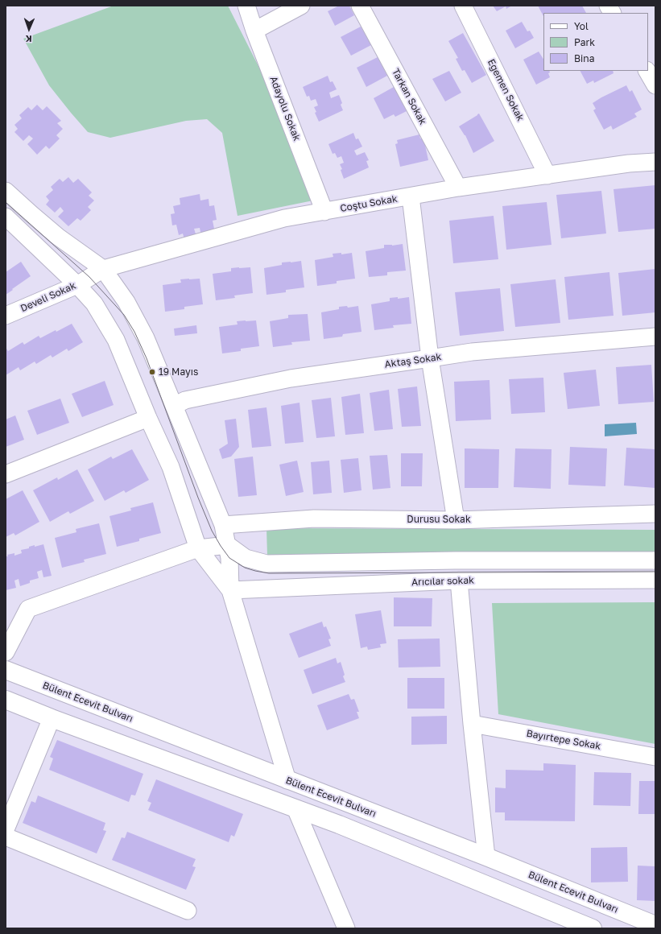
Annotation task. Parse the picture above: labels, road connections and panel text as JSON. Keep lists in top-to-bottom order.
{
  "streets": {
    "main road": ["Bülent Ecevit Bulvarı"],
    "street": [
      "Egemen Sokak",
      "Tarkan Sokak",
      "Adayolu Sokak",
      "Coştu Sokak",
      "Develi Sokak",
      "Aktaş Sokak",
      "Durusu Sokak",
      "Arıcılar sokak",
      "Bayırtepe Sokak"
    ]
  },
  "crossings": [
    ["Egemen Sokak", "Coştu Sokak"],
    ["Tarkan Sokak", "Coştu Sokak"],
    ["Adayolu Sokak", "Coştu Sokak"],
    ["Coştu Sokak", "Develi Sokak"]
  ],
  "places": ["19 Mayıs"],
  "legend": ["Yol", "Park", "Bina"],
  "north": "bottom"
}
